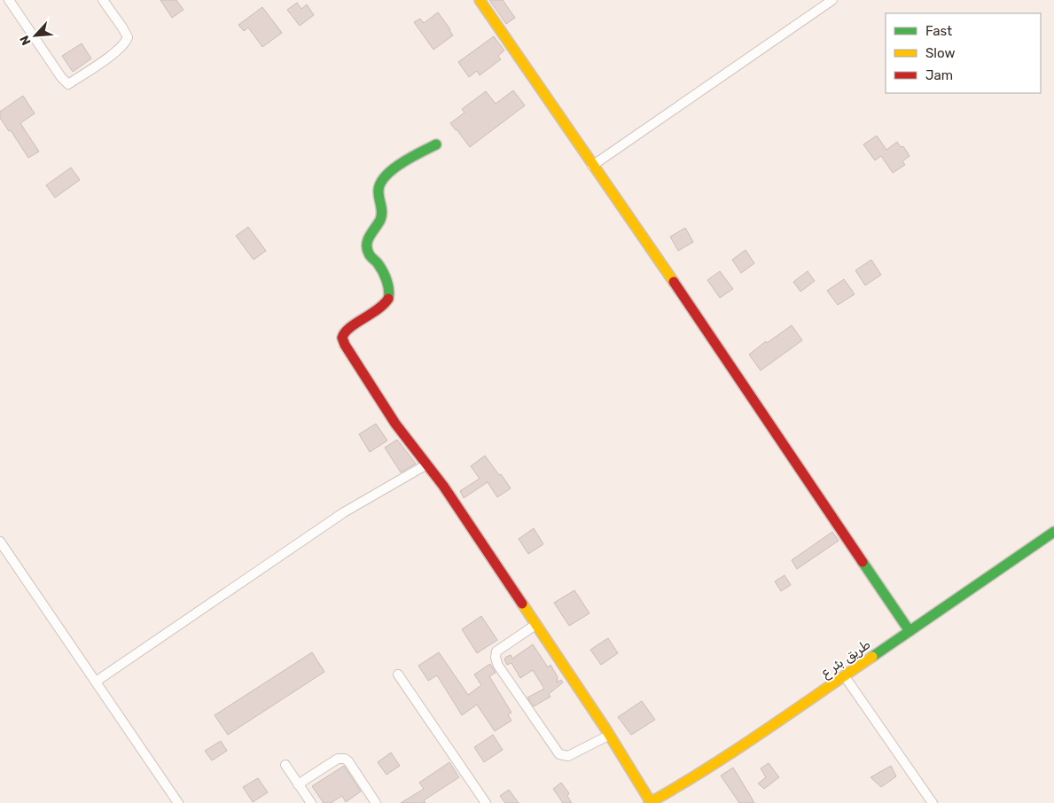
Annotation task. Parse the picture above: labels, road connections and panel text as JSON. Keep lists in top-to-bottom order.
{
  "streets": {
    "street": ["طريق بئر ع"]
  },
  "legend": ["Fast", "Slow", "Jam"],
  "north": "bottom left"
}
